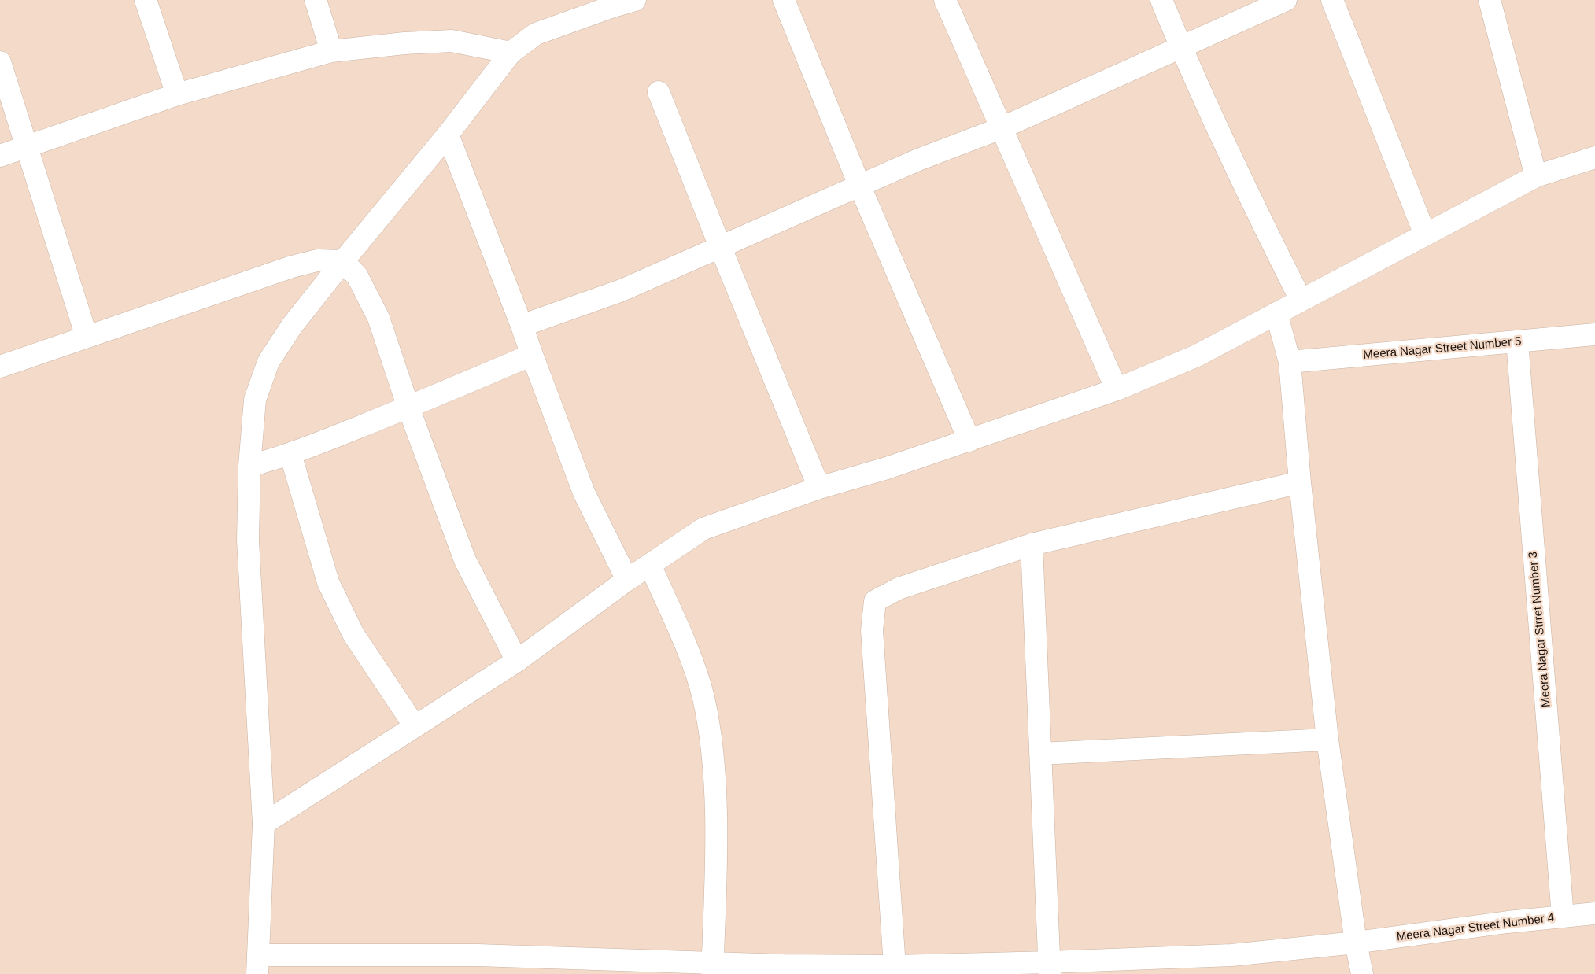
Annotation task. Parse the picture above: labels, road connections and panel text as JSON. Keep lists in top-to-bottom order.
{
  "streets": {
    "street": ["Meera Nagar Street Number 5", "Meera Nagar Strret Number 3", "Meera Nagar Street Number 4"]
  },
  "crossings": [
    ["Meera Nagar Street Number 5", "Meera Nagar Strret Number 3"],
    ["Meera Nagar Strret Number 3", "Meera Nagar Street Number 4"]
  ]
}
